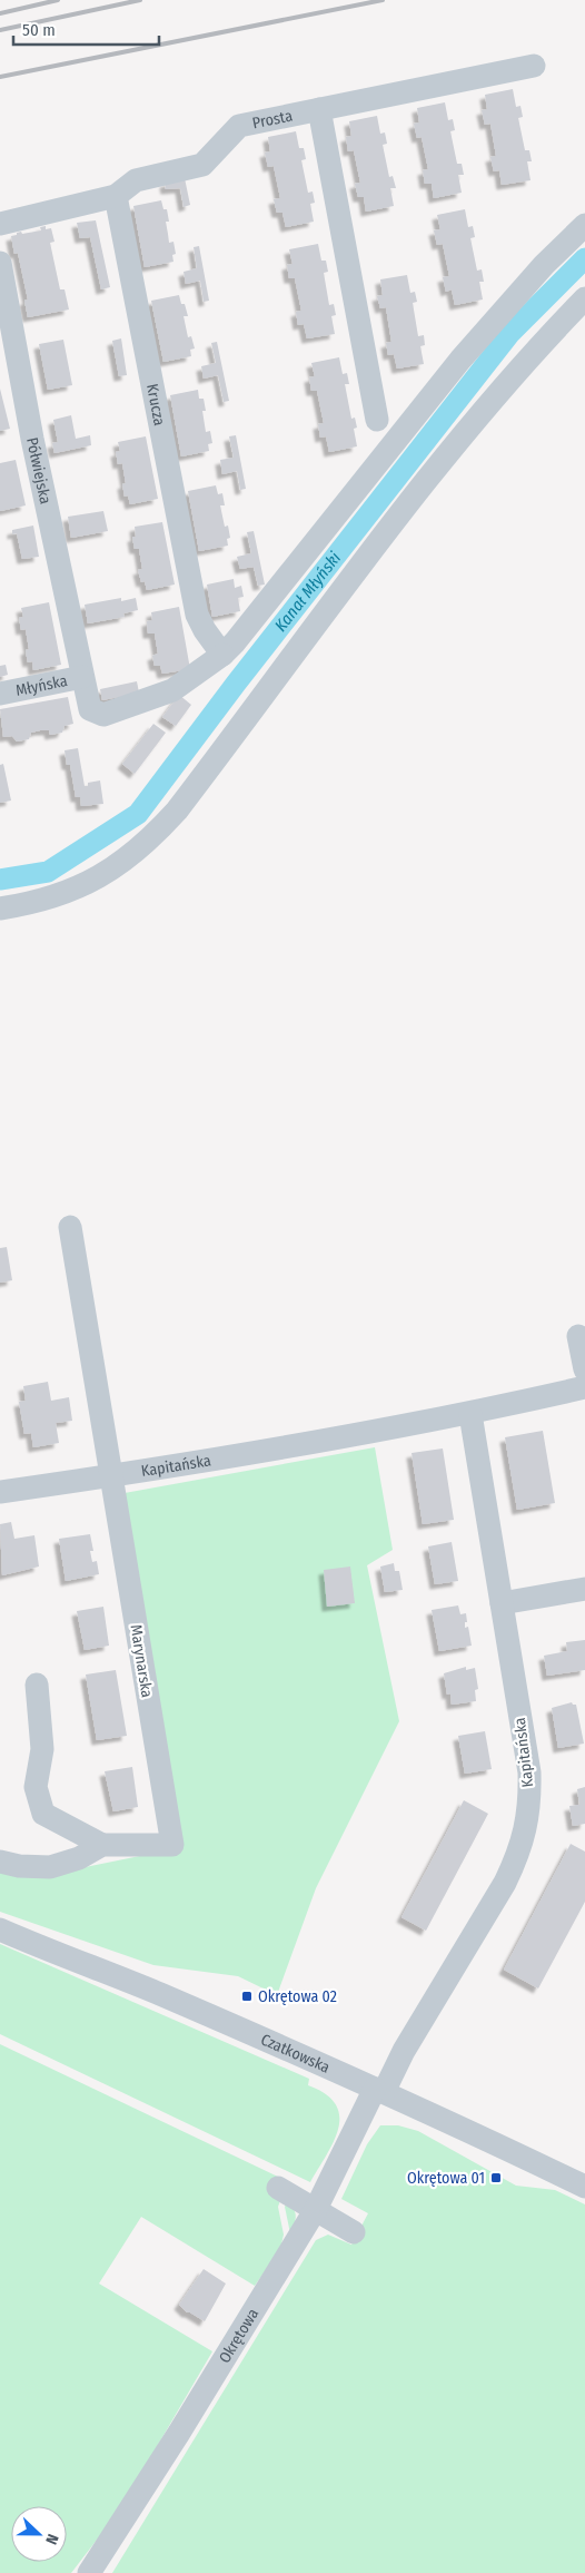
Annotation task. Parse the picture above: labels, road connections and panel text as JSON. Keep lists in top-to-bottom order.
{
  "streets": {
    "street": [
      "Prosta",
      "Krucza",
      "Półwiejska",
      "Młyńska",
      "Kapitańska",
      "Marynarska",
      "Czatkowska",
      "Okrętowa"
    ]
  },
  "crossings": [
    ["Prosta", "Krucza"],
    ["Krucza", "Półwiejska"],
    ["Półwiejska", "Młyńska"],
    ["Kapitańska", "Marynarska"],
    ["Kapitańska", "Czatkowska"],
    ["Kapitańska", "Okrętowa"],
    ["Czatkowska", "Okrętowa"]
  ],
  "water": ["Kanał Młyński"],
  "places": {
    "transit": ["Okrętowa 02", "Okrętowa 01"]
  },
  "scale_bar": "50 m",
  "north": "right"
}
